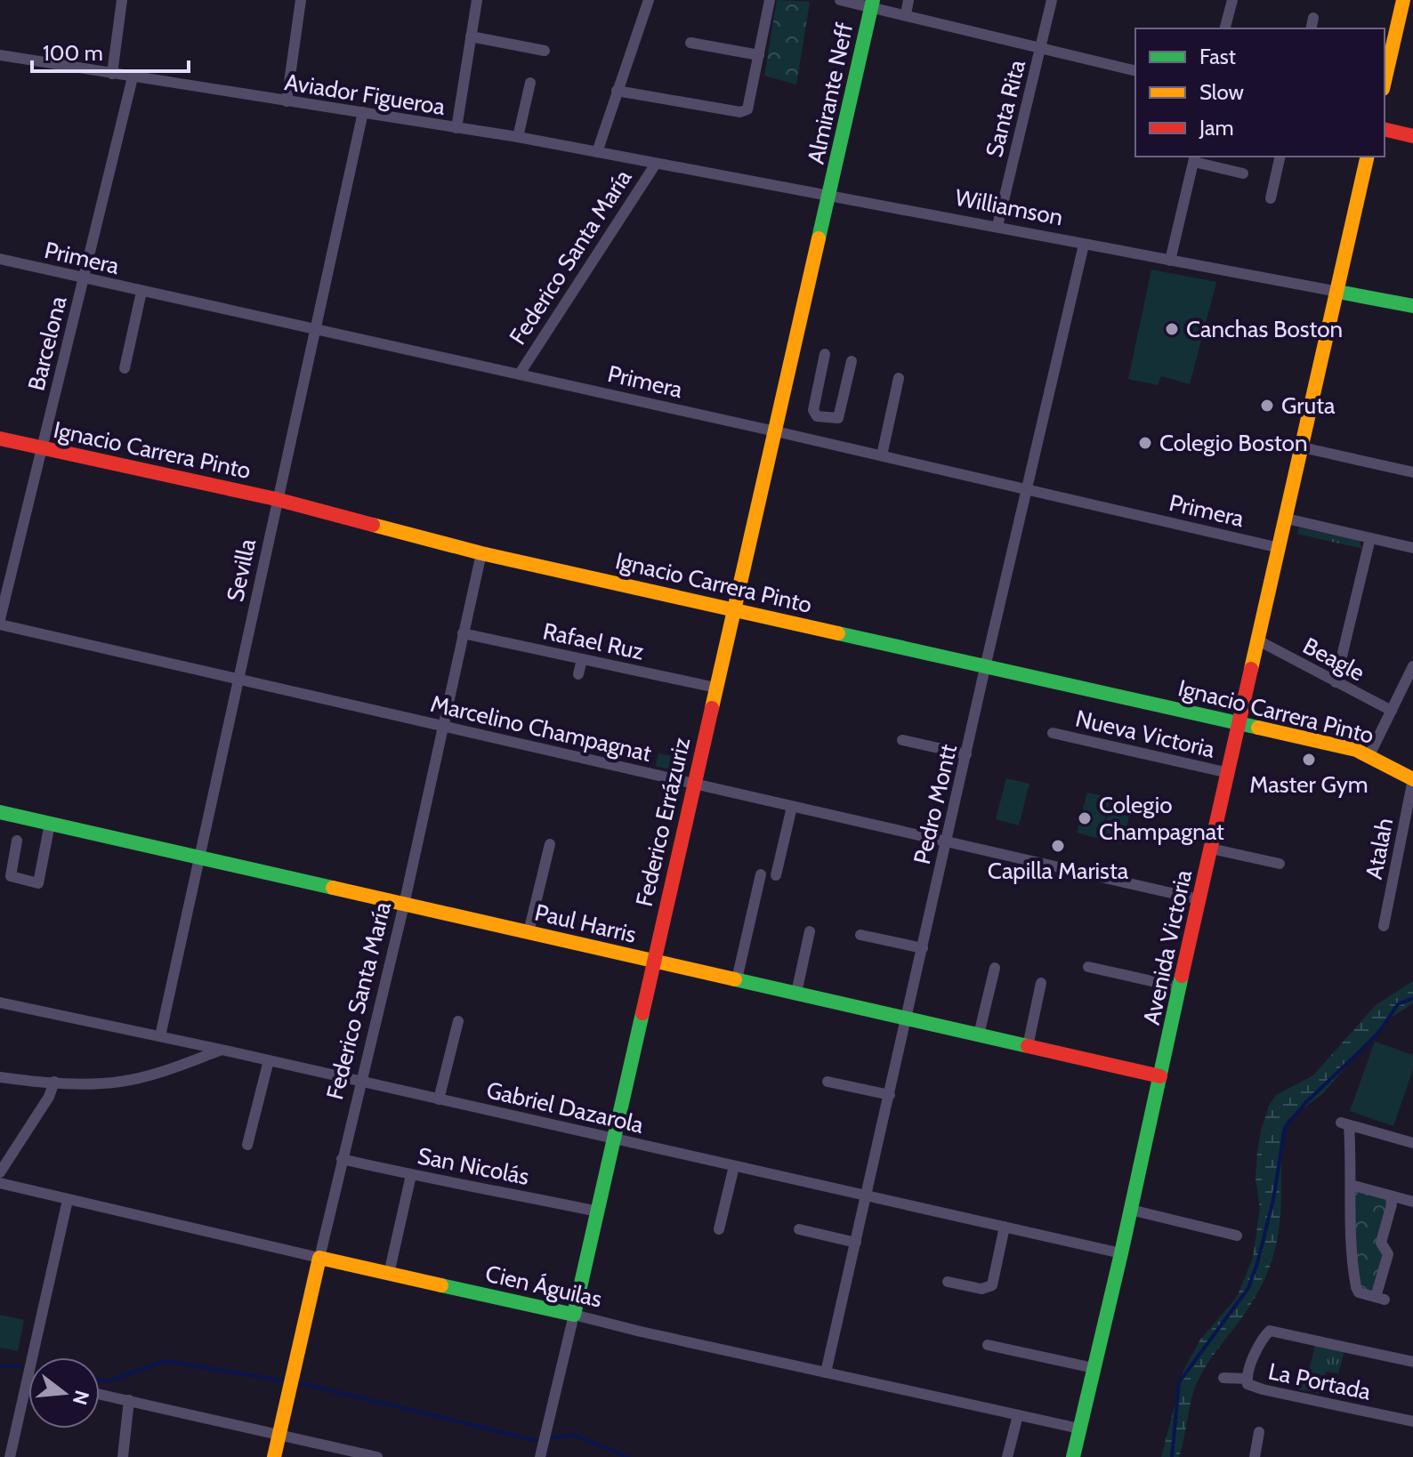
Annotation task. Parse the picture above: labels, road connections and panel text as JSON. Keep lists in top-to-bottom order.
{
  "streets": {
    "street": [
      "Almirante Neff",
      "Aviador Figueroa",
      "Santa Rita",
      "Williamson",
      "Federico Santa María",
      "Primera",
      "Barcelona",
      "Ignacio Carrera Pinto",
      "Sevilla",
      "Rafael Ruz",
      "Beagle",
      "Marcelino Champagnat",
      "Nueva Victoria",
      "Pedro Montt",
      "Federico Errázuriz",
      "Atalah",
      "Paul Harris",
      "Avenida Victoria",
      "Gabriel Dazarola",
      "San Nicolás",
      "Cien Águilas",
      "La Portada"
    ]
  },
  "crossings": [
    ["Almirante Neff", "Williamson"],
    ["Almirante Neff", "Federico Errázuriz"],
    ["Aviador Figueroa", "Williamson"],
    ["Aviador Figueroa", "Barcelona"],
    ["Aviador Figueroa", "Sevilla"],
    ["Santa Rita", "Williamson"],
    ["Williamson", "Federico Santa María"],
    ["Williamson", "Pedro Montt"],
    ["Williamson", "Federico Errázuriz"],
    ["Williamson", "Avenida Victoria"],
    ["Federico Santa María", "Primera"],
    ["Federico Santa María", "Ignacio Carrera Pinto"],
    ["Federico Santa María", "Rafael Ruz"],
    ["Federico Santa María", "Marcelino Champagnat"],
    ["Federico Santa María", "Paul Harris"],
    ["Federico Santa María", "Gabriel Dazarola"],
    ["Federico Santa María", "San Nicolás"],
    ["Federico Santa María", "Cien Águilas"],
    ["Primera", "Barcelona"],
    ["Primera", "Sevilla"],
    ["Primera", "Pedro Montt"],
    ["Primera", "Federico Errázuriz"],
    ["Primera", "Avenida Victoria"],
    ["Barcelona", "Ignacio Carrera Pinto"],
    ["Barcelona", "Marcelino Champagnat"],
    ["Ignacio Carrera Pinto", "Sevilla"],
    ["Ignacio Carrera Pinto", "Pedro Montt"],
    ["Ignacio Carrera Pinto", "Federico Errázuriz"],
    ["Ignacio Carrera Pinto", "Atalah"],
    ["Ignacio Carrera Pinto", "Avenida Victoria"],
    ["Sevilla", "Marcelino Champagnat"],
    ["Sevilla", "Paul Harris"],
    ["Sevilla", "Gabriel Dazarola"],
    ["Rafael Ruz", "Federico Errázuriz"],
    ["Beagle", "Avenida Victoria"],
    ["Marcelino Champagnat", "Pedro Montt"],
    ["Marcelino Champagnat", "Federico Errázuriz"],
    ["Marcelino Champagnat", "Avenida Victoria"],
    ["Nueva Victoria", "Avenida Victoria"],
    ["Pedro Montt", "Paul Harris"],
    ["Pedro Montt", "Gabriel Dazarola"],
    ["Pedro Montt", "Cien Águilas"],
    ["Federico Errázuriz", "Paul Harris"],
    ["Federico Errázuriz", "Gabriel Dazarola"],
    ["Federico Errázuriz", "San Nicolás"],
    ["Federico Errázuriz", "Cien Águilas"],
    ["Paul Harris", "Avenida Victoria"],
    ["Avenida Victoria", "Gabriel Dazarola"],
    ["Avenida Victoria", "Cien Águilas"]
  ],
  "places": [
    "Canchas Boston",
    "Gruta",
    "Colegio Boston",
    "Master Gym",
    "Colegio Champagnat",
    "Capilla Marista"
  ],
  "legend": ["Fast", "Slow", "Jam"],
  "scale_bar": "100 m",
  "north": "right"
}
